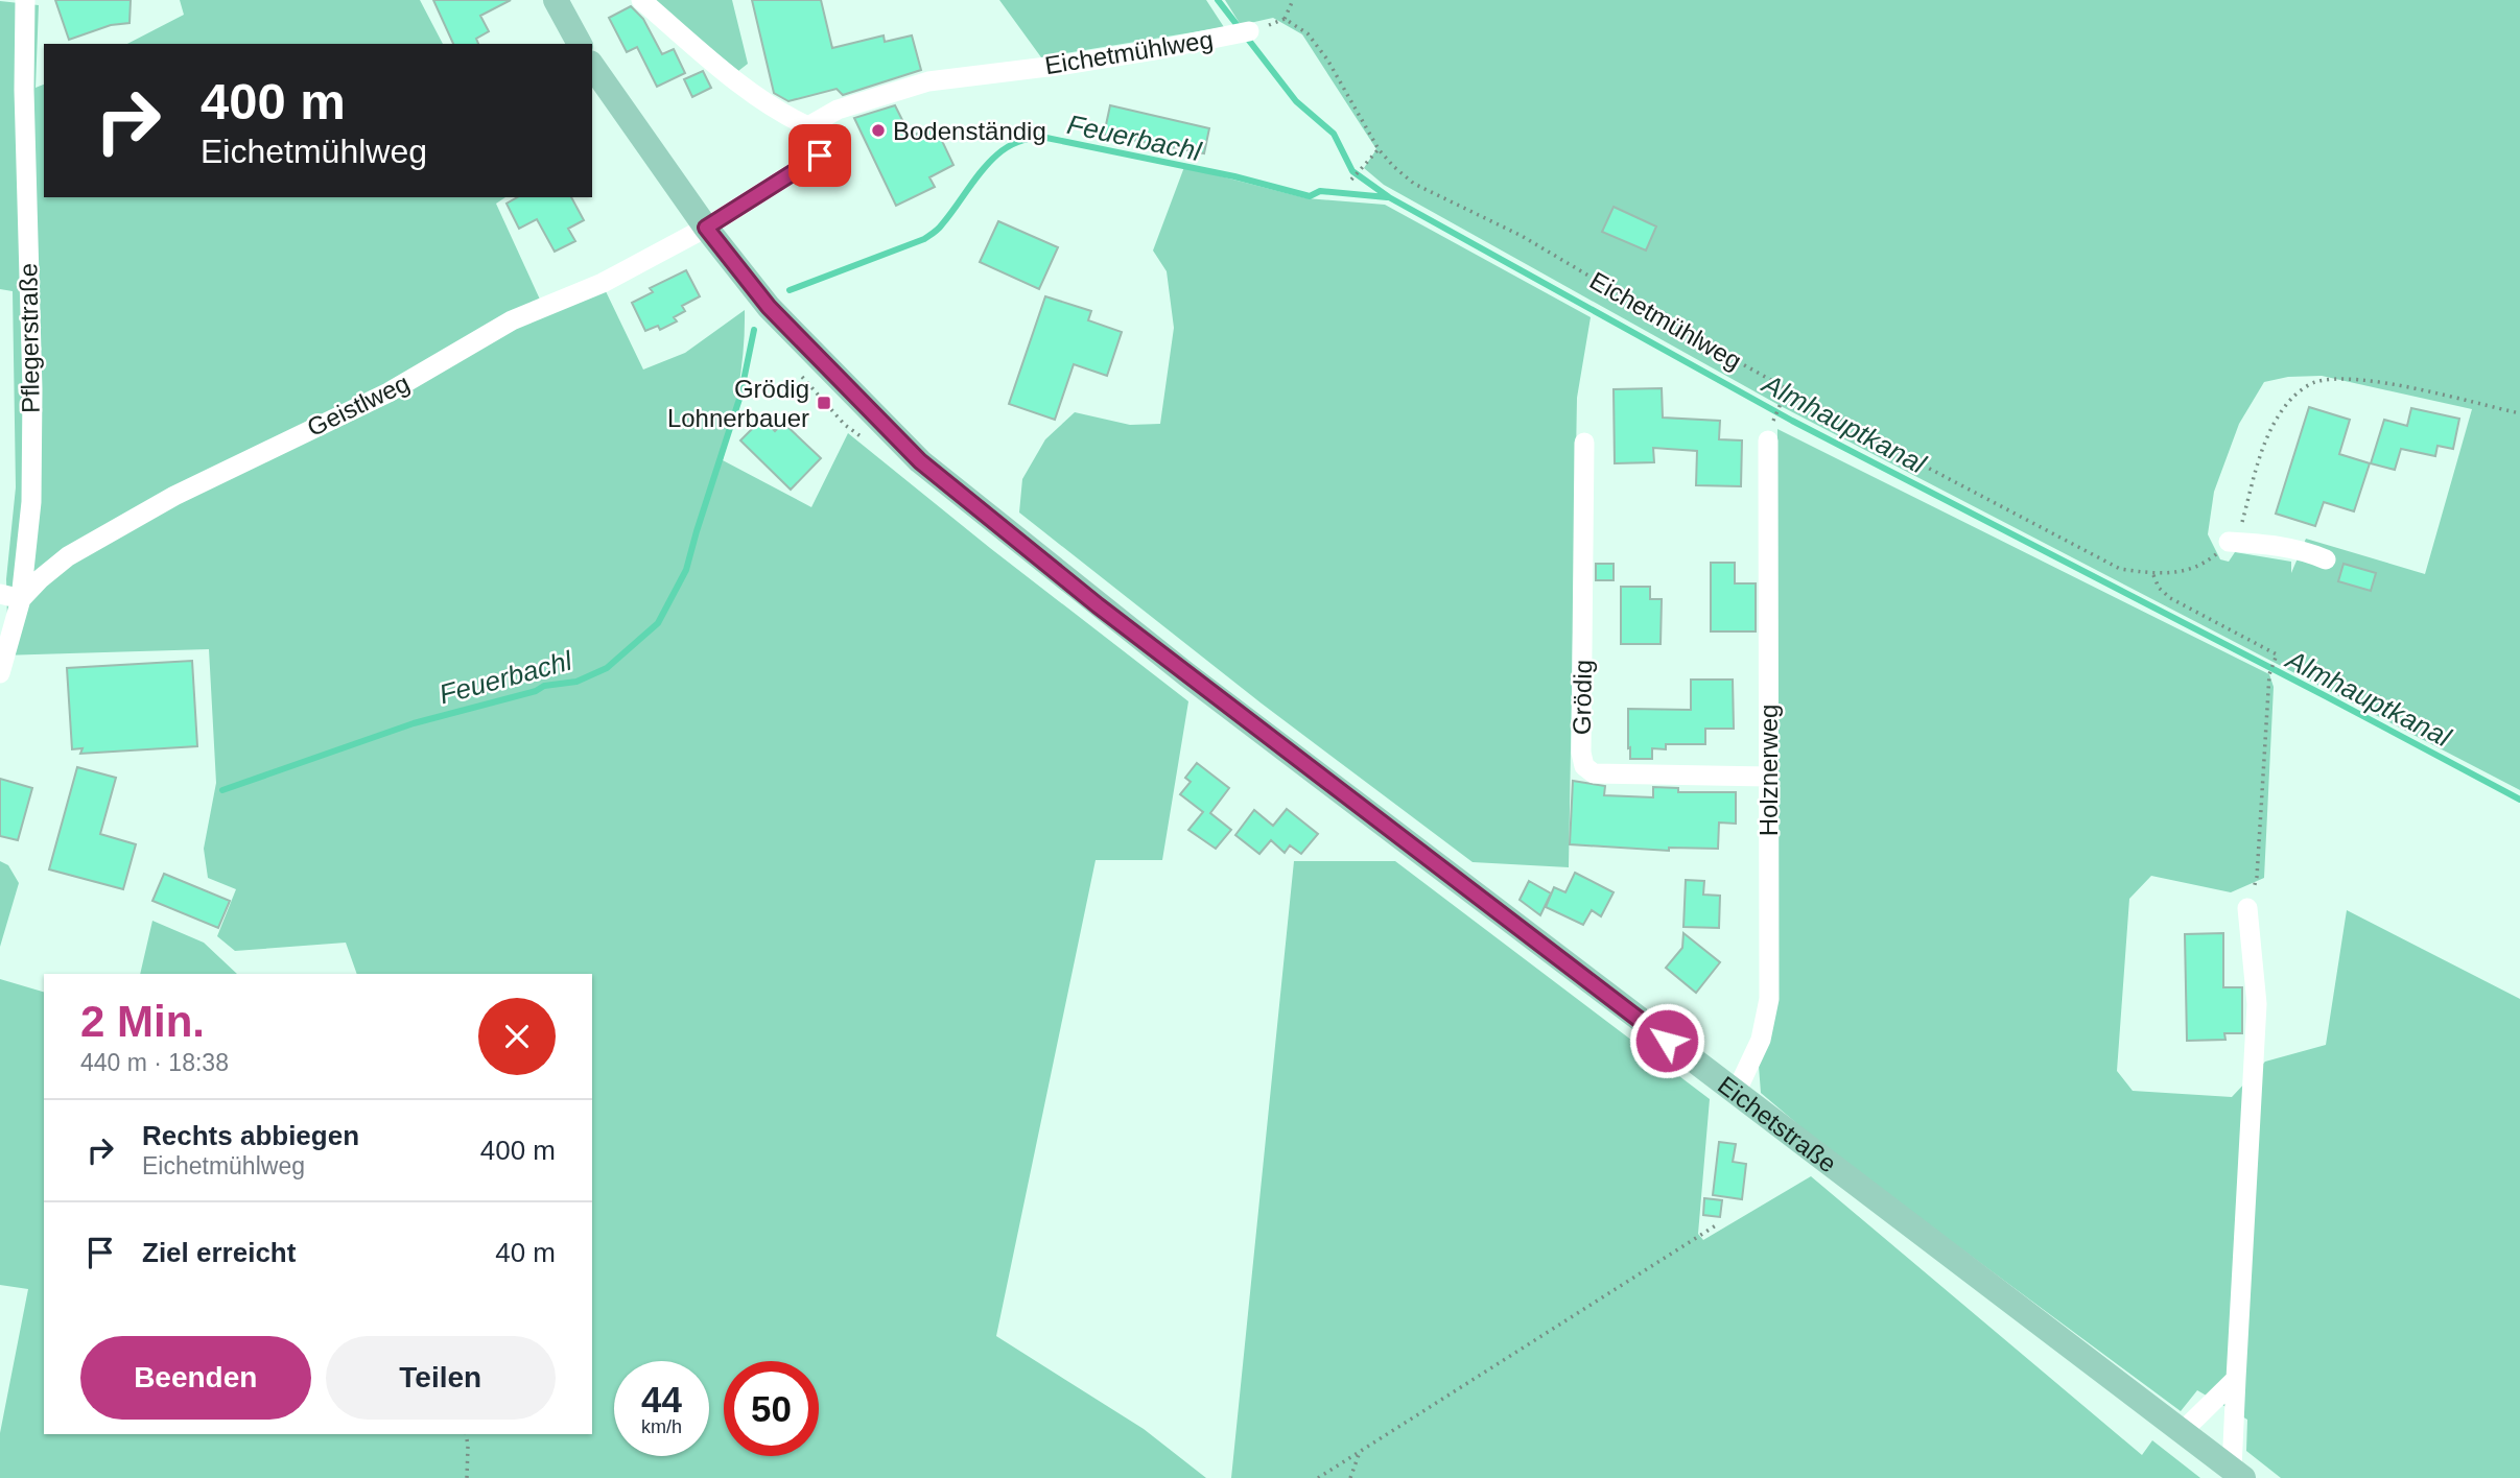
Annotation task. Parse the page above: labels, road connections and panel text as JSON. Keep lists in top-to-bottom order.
{
  "streets": {
    "main road": ["Eichetstraße"],
    "street": [
      "Eichetmühlweg",
      "Pflegerstraße",
      "Geistlweg",
      "Grödig",
      "Holznerweg"
    ]
  },
  "crossings": [
    ["Pflegerstraße", "Geistlweg"],
    ["Geistlweg", "Eichetstraße"],
    ["Grödig", "Holznerweg"],
    ["Holznerweg", "Eichetstraße"]
  ],
  "water": ["Feuerbachl", "Almhauptkanal"],
  "places": {
    "other": ["Bodenständig"],
    "transit": ["Grödig Lohnerbauer"]
  },
  "page": {
    "turn": ["400 m", "Eichetmühlweg"],
    "heading": ["2 Min.", "440 m · 18:38"],
    "list": [
      {
        "name": "Rechts abbiegen",
        "note": "Eichetmühlweg",
        "value": "400 m"
      },
      {
        "name": "Ziel erreicht",
        "value": "40 m"
      }
    ],
    "buttons": ["Beenden", "Teilen"],
    "speed": "44 km/h",
    "limit": "50"
  }
}
